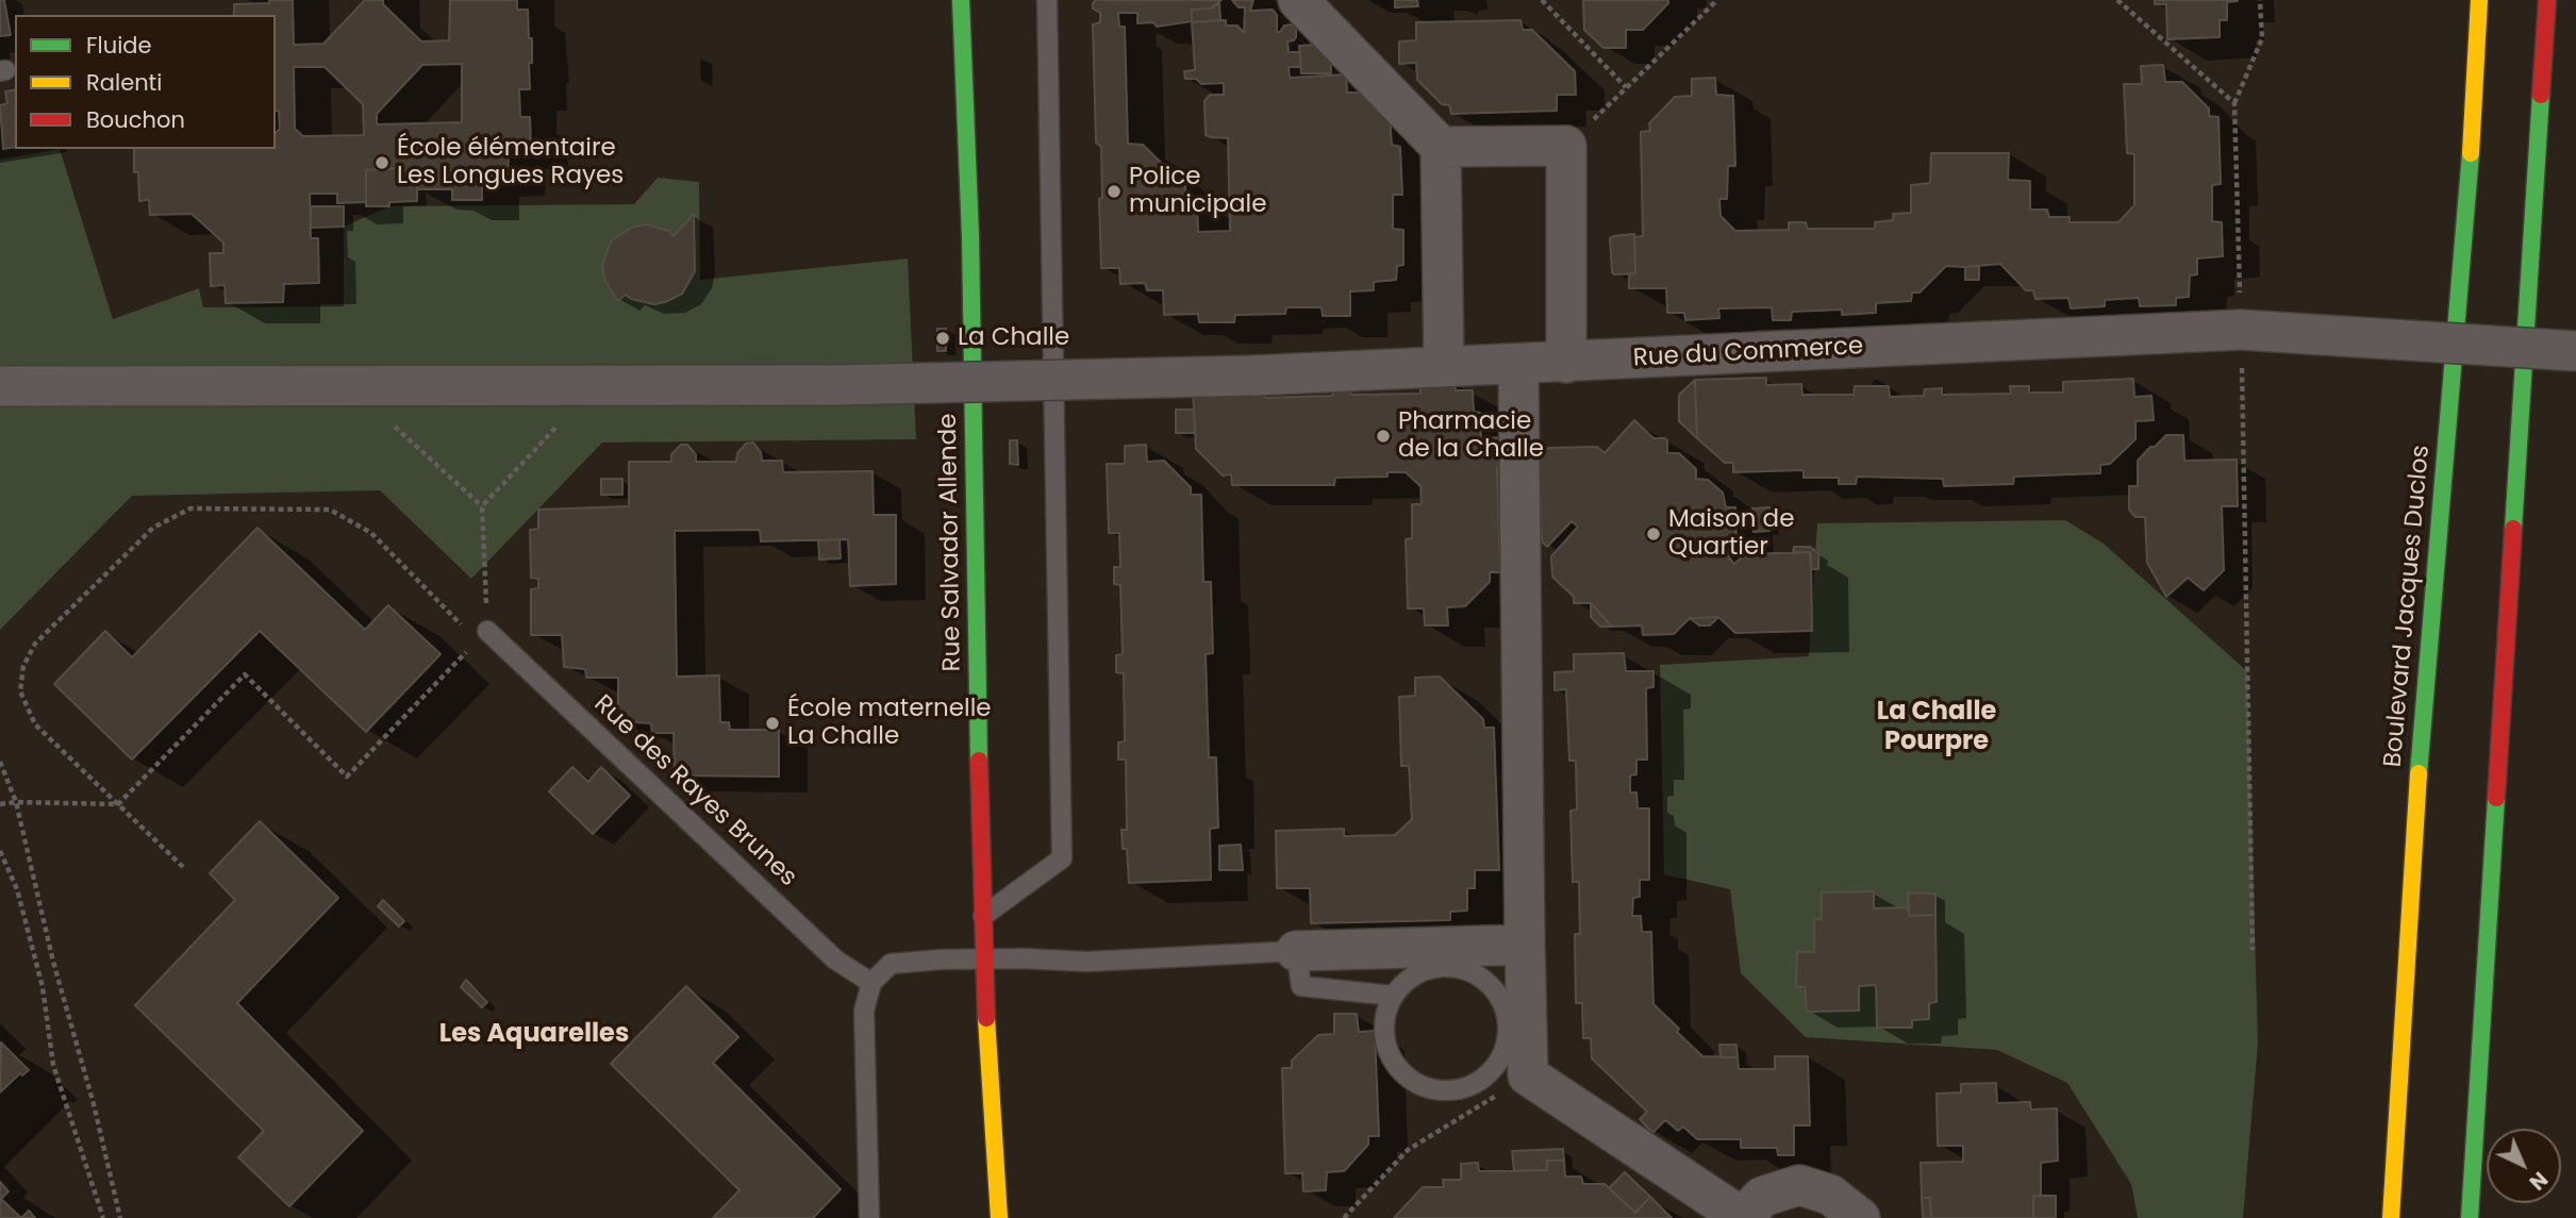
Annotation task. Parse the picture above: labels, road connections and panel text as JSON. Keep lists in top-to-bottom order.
{
  "streets": {
    "main road": ["Rue Salvador Allende", "Boulevard Jacques Duclos"],
    "street": ["Rue du Commerce"],
    "lane": ["Rue des Rayes Brunes"]
  },
  "districts": ["La Challe Pourpre", "Les Aquarelles"],
  "places": [
    "École élémentaire Les Longues Rayes",
    "Police municipale",
    "La Challe",
    "Pharmacie de la Challe",
    "Maison de Quartier",
    "École maternelle La Challe"
  ],
  "legend": ["Fluide", "Ralenti", "Bouchon"],
  "north": "bottom right"
}
